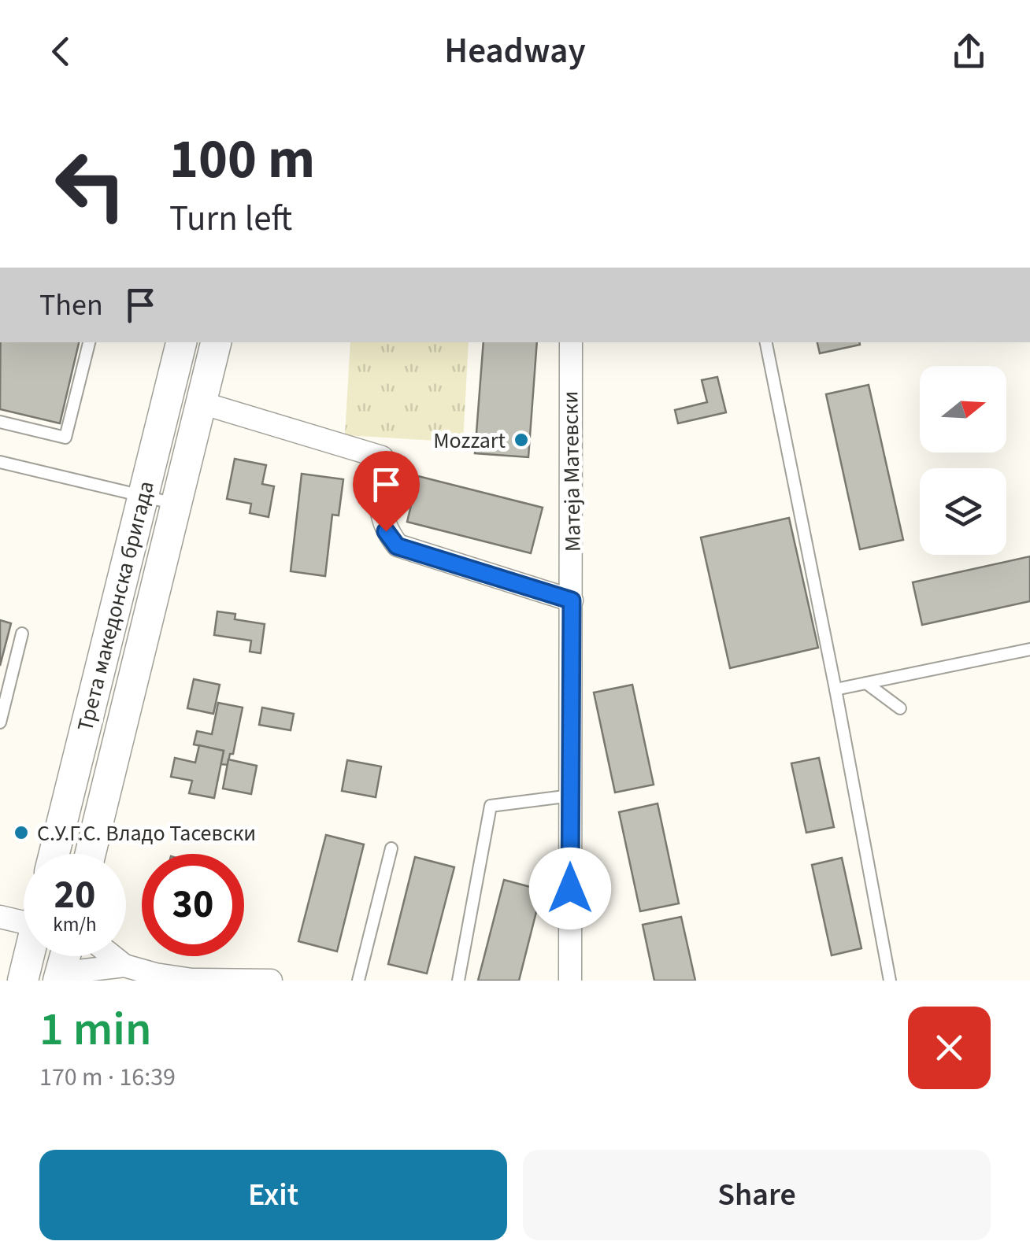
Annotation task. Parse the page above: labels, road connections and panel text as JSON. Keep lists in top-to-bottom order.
{
  "streets": {
    "street": ["Матеја Матевски", "Трета македонска бригада"]
  },
  "places": ["Mozzart", "С.У.Г.С. Владо Тасевски"],
  "north": "right",
  "page": {
    "header": "Headway",
    "turn": ["100 m", "Turn left"],
    "then": "Then",
    "speed": "20 km/h",
    "limit": "30",
    "heading": ["1 min", "170 m · 16:39"],
    "buttons": ["Exit", "Share"]
  }
}
